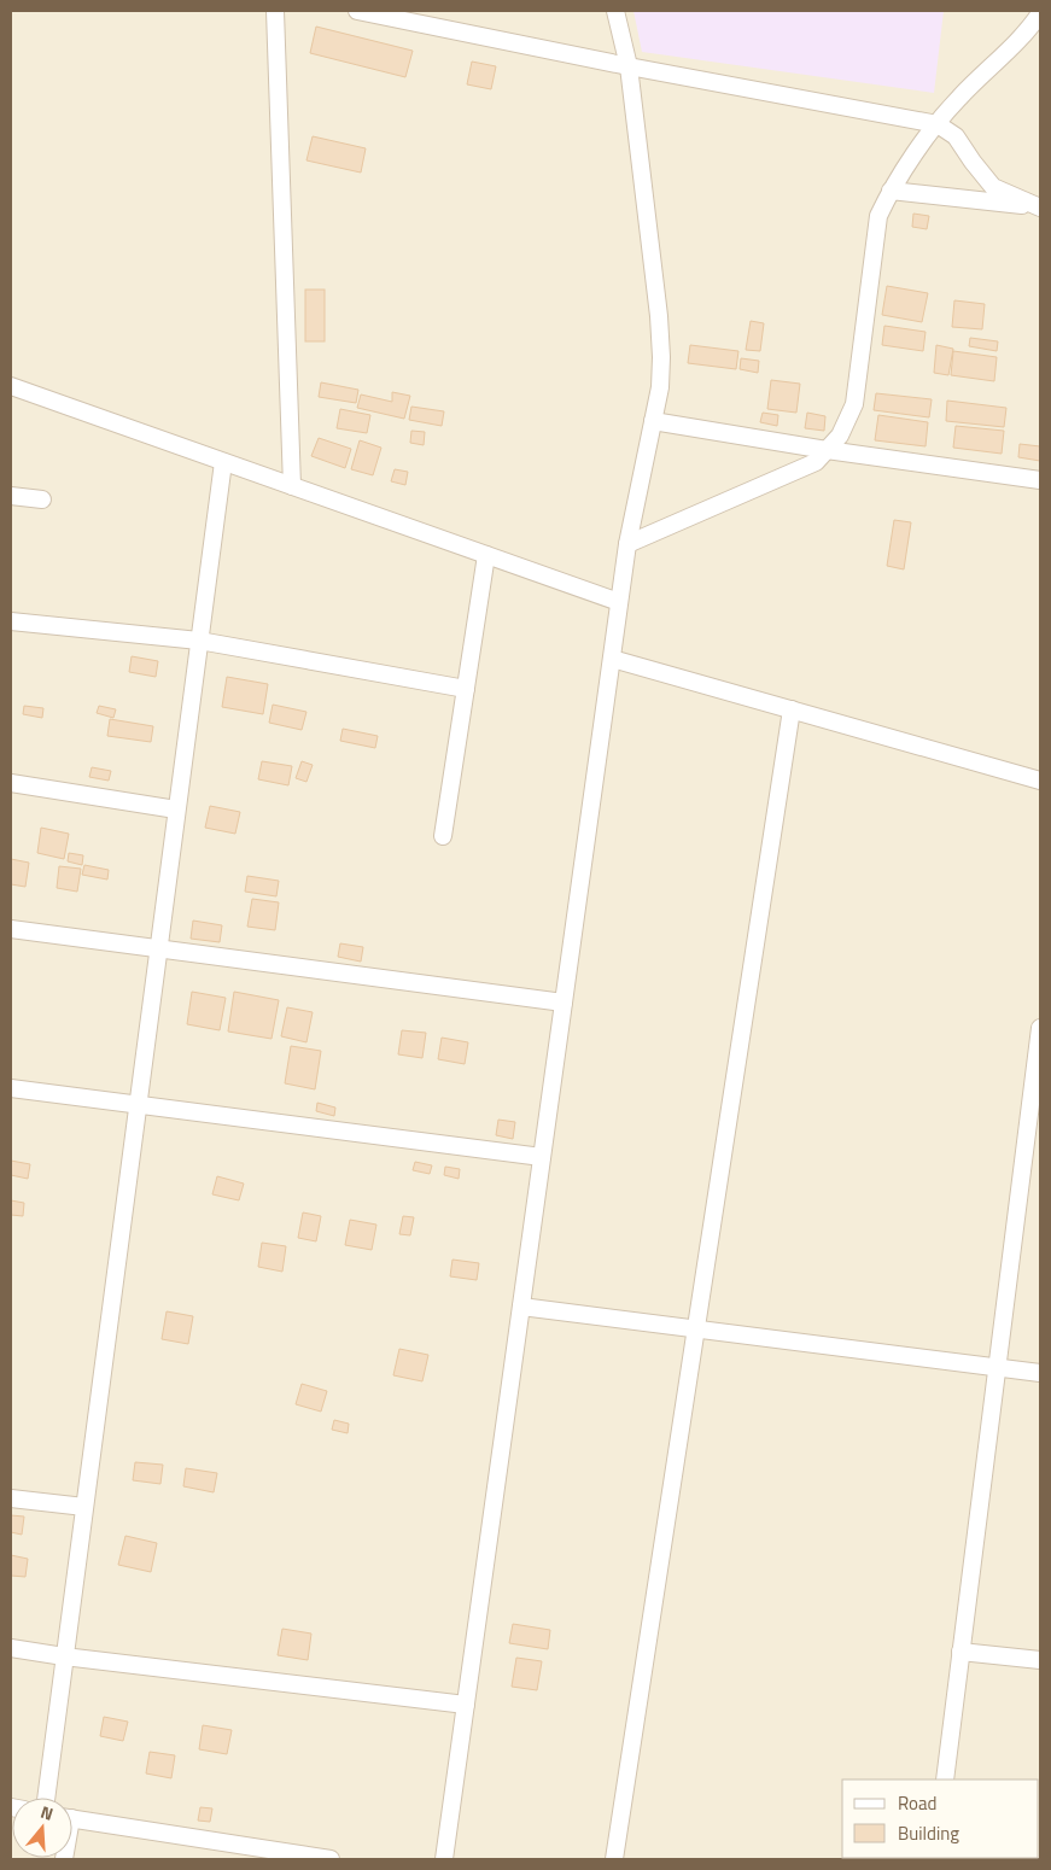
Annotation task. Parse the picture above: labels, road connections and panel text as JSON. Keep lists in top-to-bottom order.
{
  "legend": ["Road", "Building"],
  "north": "top"
}
